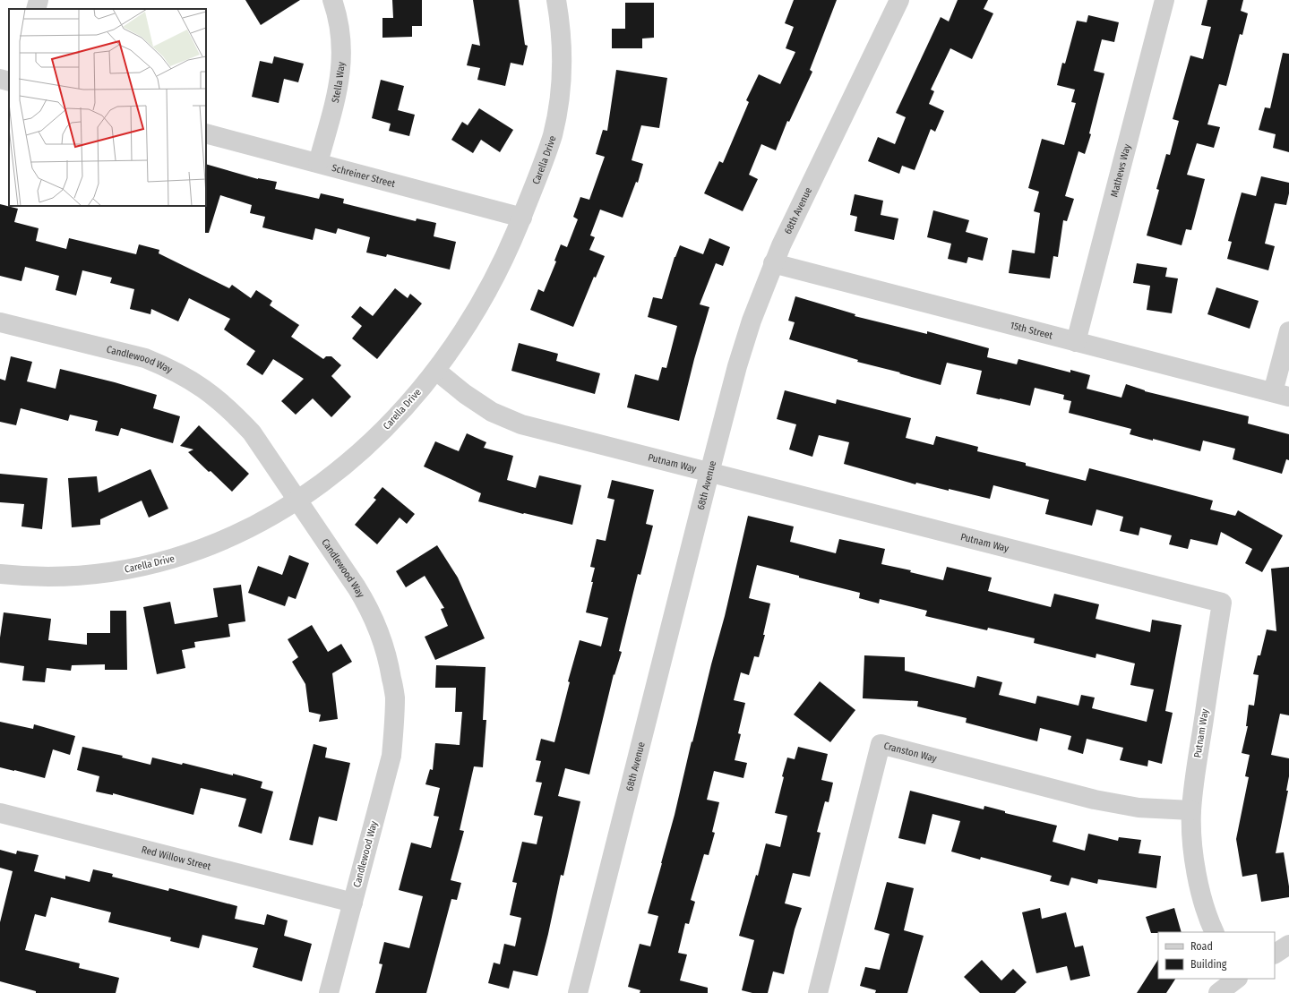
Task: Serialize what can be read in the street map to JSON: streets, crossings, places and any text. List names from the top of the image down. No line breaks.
{"streets":{"street":["Stella Way","Carella Drive","Mathews Way","Schreiner Street","68th Avenue","15th Street","Candlewood Way","Putnam Way","Cranston Way","Red Willow Street"]},"crossings":[["Stella Way","Schreiner Street"],["Carella Drive","Schreiner Street"],["Carella Drive","Candlewood Way"],["Carella Drive","Putnam Way"],["Mathews Way","15th Street"],["68th Avenue","15th Street"],["68th Avenue","Putnam Way"],["Candlewood Way","Red Willow Street"],["Putnam Way","Cranston Way"]],"legend":["Road","Building"]}
